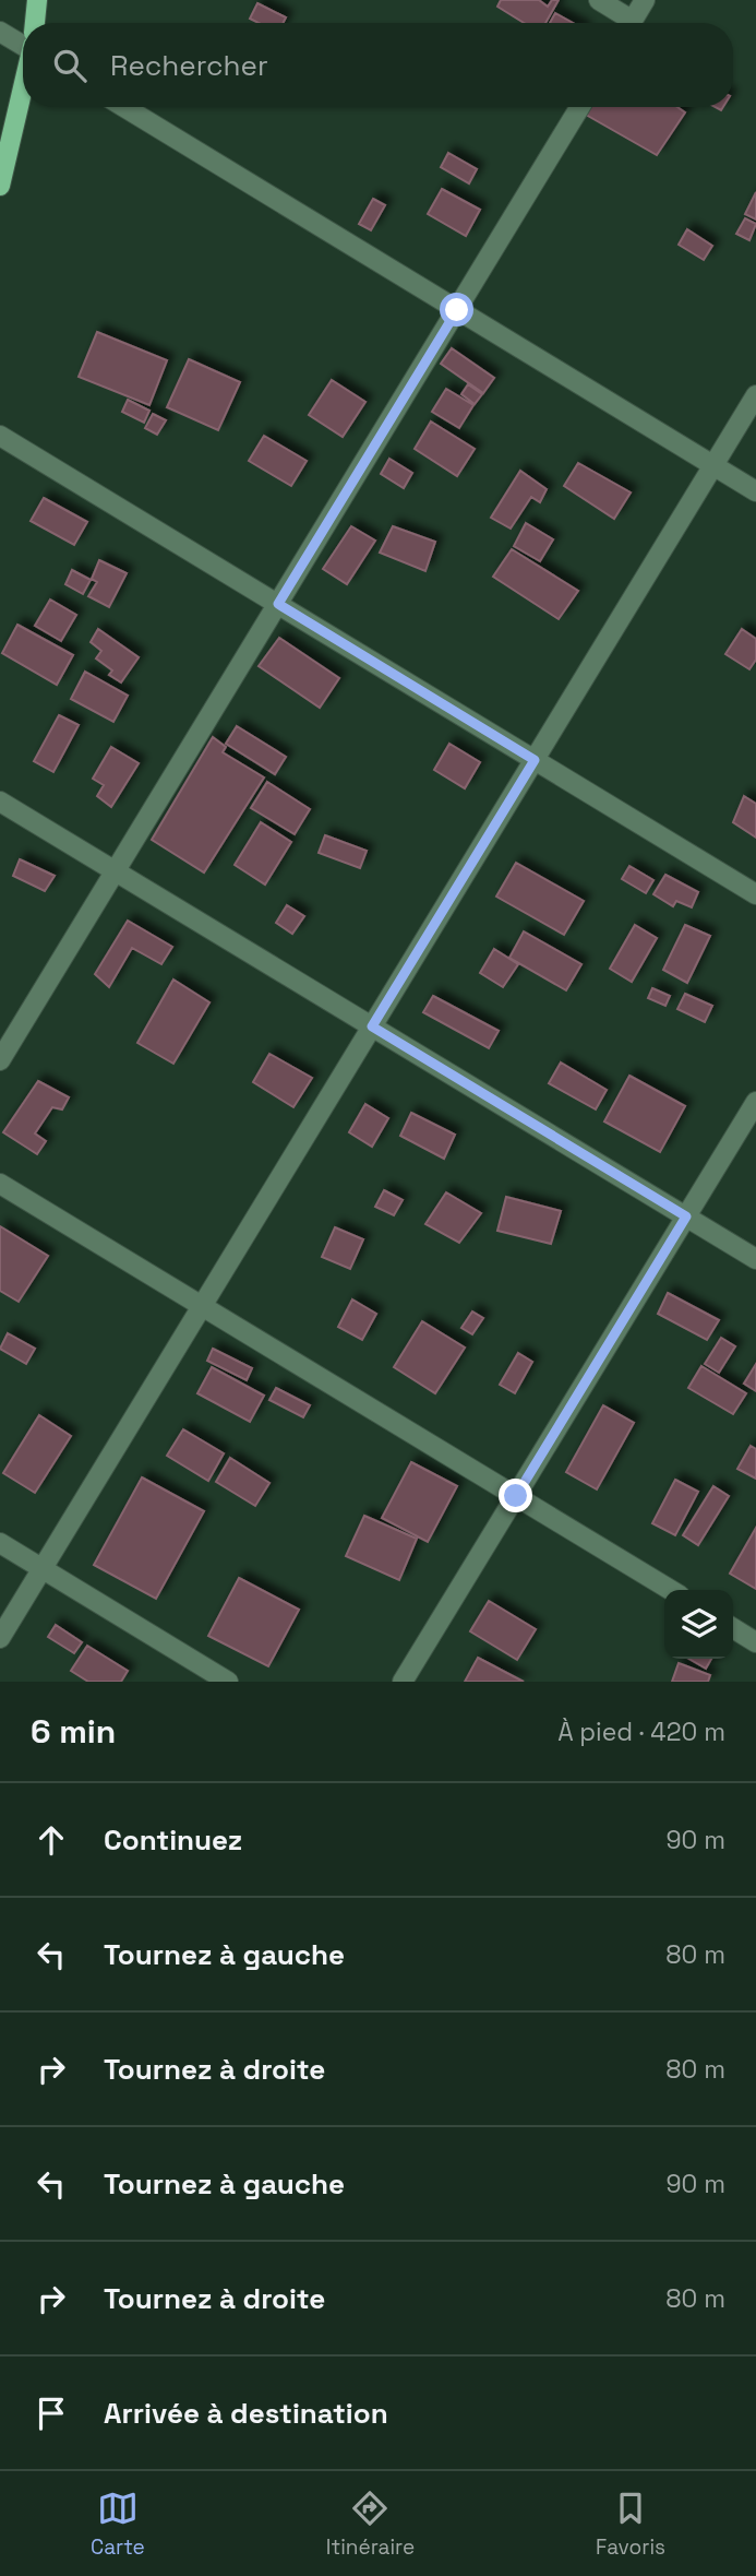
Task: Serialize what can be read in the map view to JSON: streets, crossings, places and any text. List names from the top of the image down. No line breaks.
{"page":{"search":"Rechercher","heading":["6 min","À pied · 420 m"],"list":[["Continuez","90 m"],["Tournez à gauche","80 m"],["Tournez à droite","80 m"],["Tournez à gauche","90 m"],["Tournez à droite","80 m"],"Arrivée à destination"],"nav":["Carte","Itinéraire","Favoris"]}}
